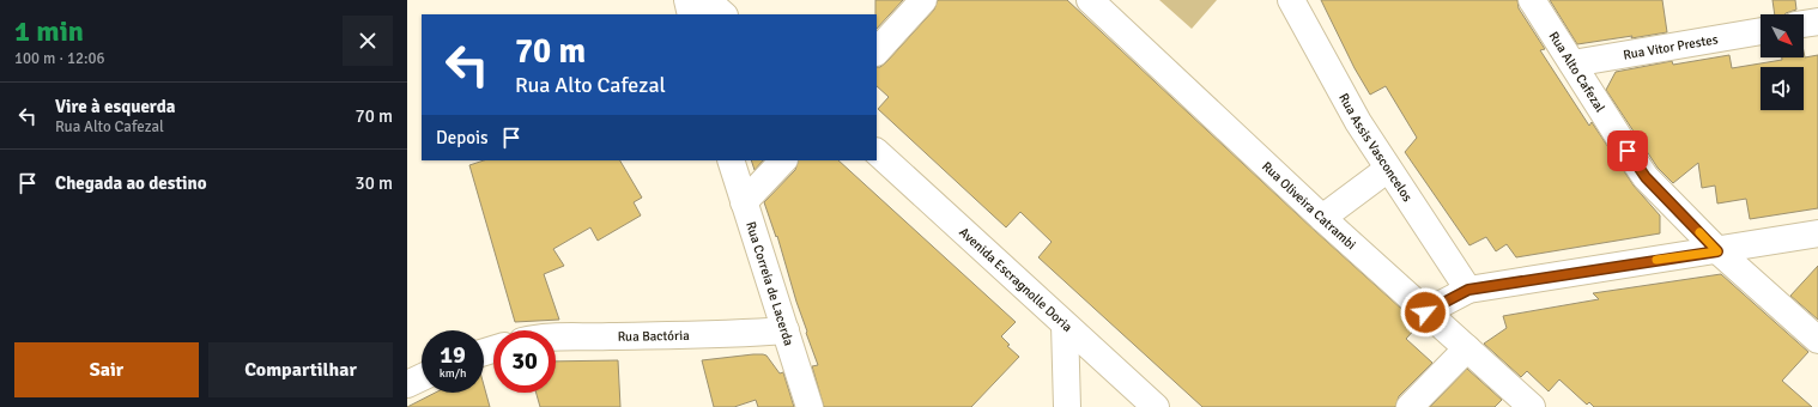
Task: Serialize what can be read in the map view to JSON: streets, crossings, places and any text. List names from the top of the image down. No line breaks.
{"streets":{"street":["Rua Vitor Prestes","Rua Alto Cafezal","Rua Assis Vasconcelos","Rua Oliveira Catrambi","Avenida Escragnolle Doria","Rua Correia de Lacerda","Rua Bactória"]},"crossings":[["Rua Vitor Prestes","Rua Alto Cafezal"],["Rua Correia de Lacerda","Rua Bactória"]],"north":"bottom right","page":{"heading":["1 min","100 m · 12:06"],"turn":["70 m","Rua Alto Cafezal"],"list":[{"name":"Vire à esquerda","note":"Rua Alto Cafezal","value":"70 m"},{"name":"Chegada ao destino","value":"30 m"}],"then":"Depois","speed":"19 km/h","limit":"30","buttons":["Sair","Compartilhar"]}}
